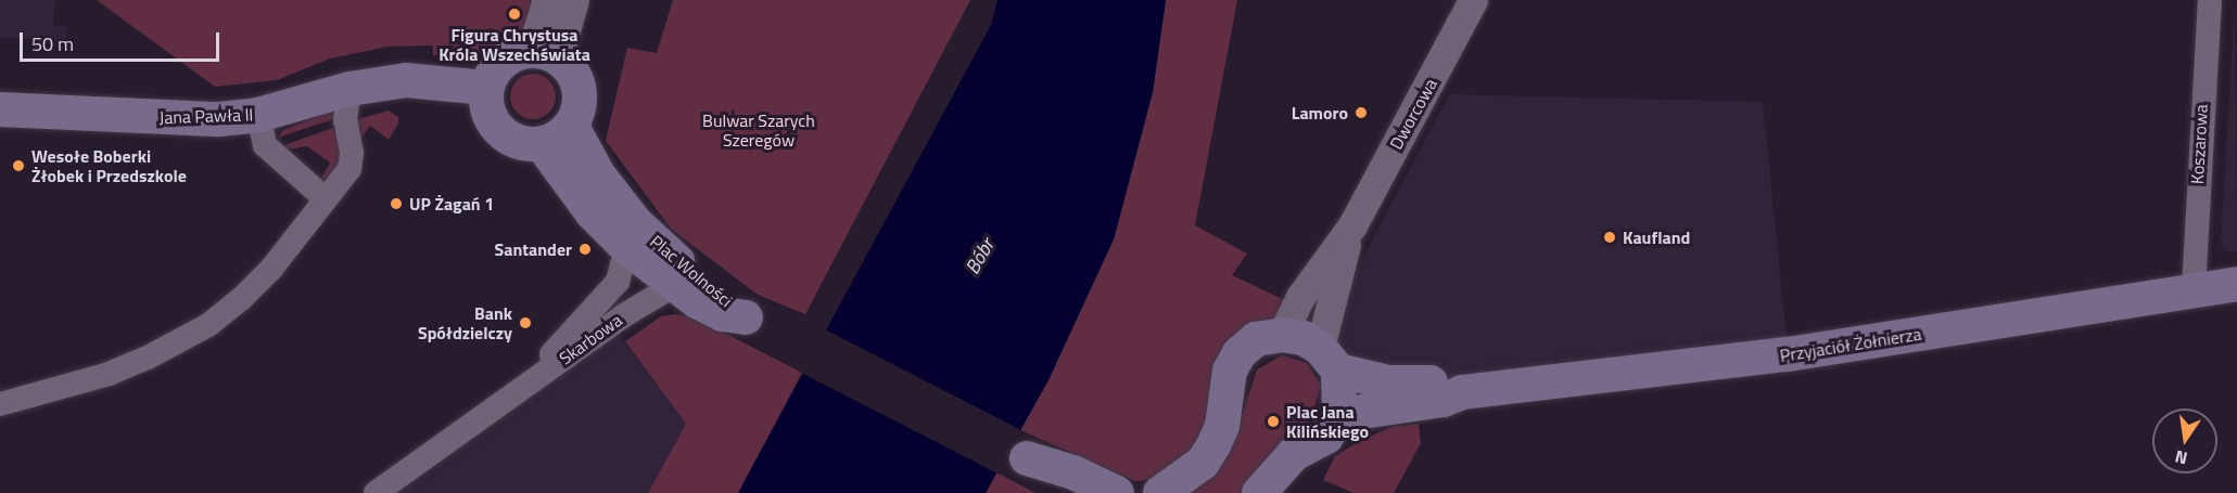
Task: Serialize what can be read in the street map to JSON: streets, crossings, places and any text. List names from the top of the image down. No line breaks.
{"streets":{"main road":["Jana Pawła II","Plac Wolności","Przyjaciół Żołnierza"],"street":["Dworcowa","Koszarowa","Skarbowa"]},"crossings":[["Dworcowa","Przyjaciół Żołnierza"],["Jana Pawła II","Plac Wolności"],["Koszarowa","Przyjaciół Żołnierza"],["Plac Wolności","Skarbowa"]],"water":["Bóbr"],"parks":["Bulwar Szarych Szeregów"],"places":["Figura Chrystusa Króla Wszechświata","Lamoro","Wesołe Boberki Żłobek i Przedszkole","UP Żagań 1","Kaufland","Santander","Bank Spółdzielczy","Plac Jana Kilińskiego"],"scale_bar":"50 m","north":"bottom"}
